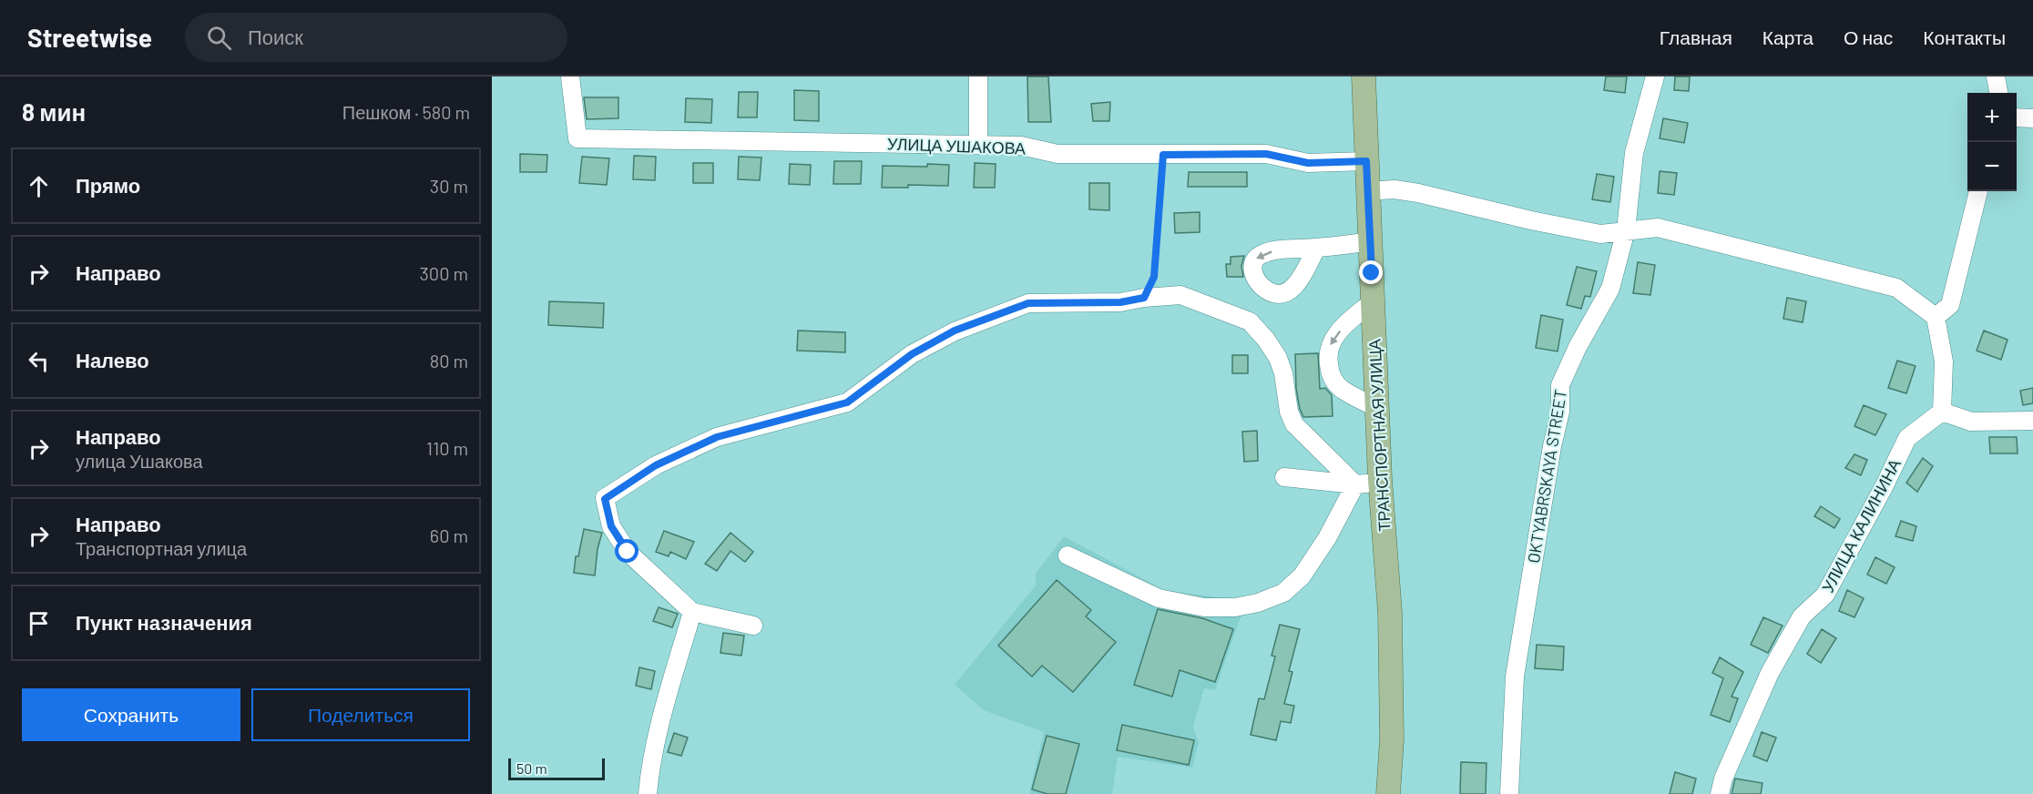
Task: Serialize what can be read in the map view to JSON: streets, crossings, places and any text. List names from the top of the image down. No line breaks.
{"streets":{"main road":["ТРАНСПОРТНАЯ УЛИЦА"],"street":["УЛИЦА УШАКОВА","OKTYABRSKAYA STREET","УЛИЦА КАЛИНИНА"]},"crossings":[["УЛИЦА УШАКОВА","ТРАНСПОРТНАЯ УЛИЦА"]],"scale_bar":"50 m","page":{"header":"Streetwise","search":"Поиск","nav":["Главная","Карта","О нас","Контакты"],"heading":["8 мин","Пешком · 580 m"],"map_buttons":["+","−"],"list":[["Прямо","30 m"],["Направо","300 m"],["Налево","80 m"],["Направо","улица Ушакова","110 m"],["Направо","Транспортная улица","60 m"],"Пункт назначения"],"buttons":["Сохранить","Поделиться"],"scale":"50 m"}}
